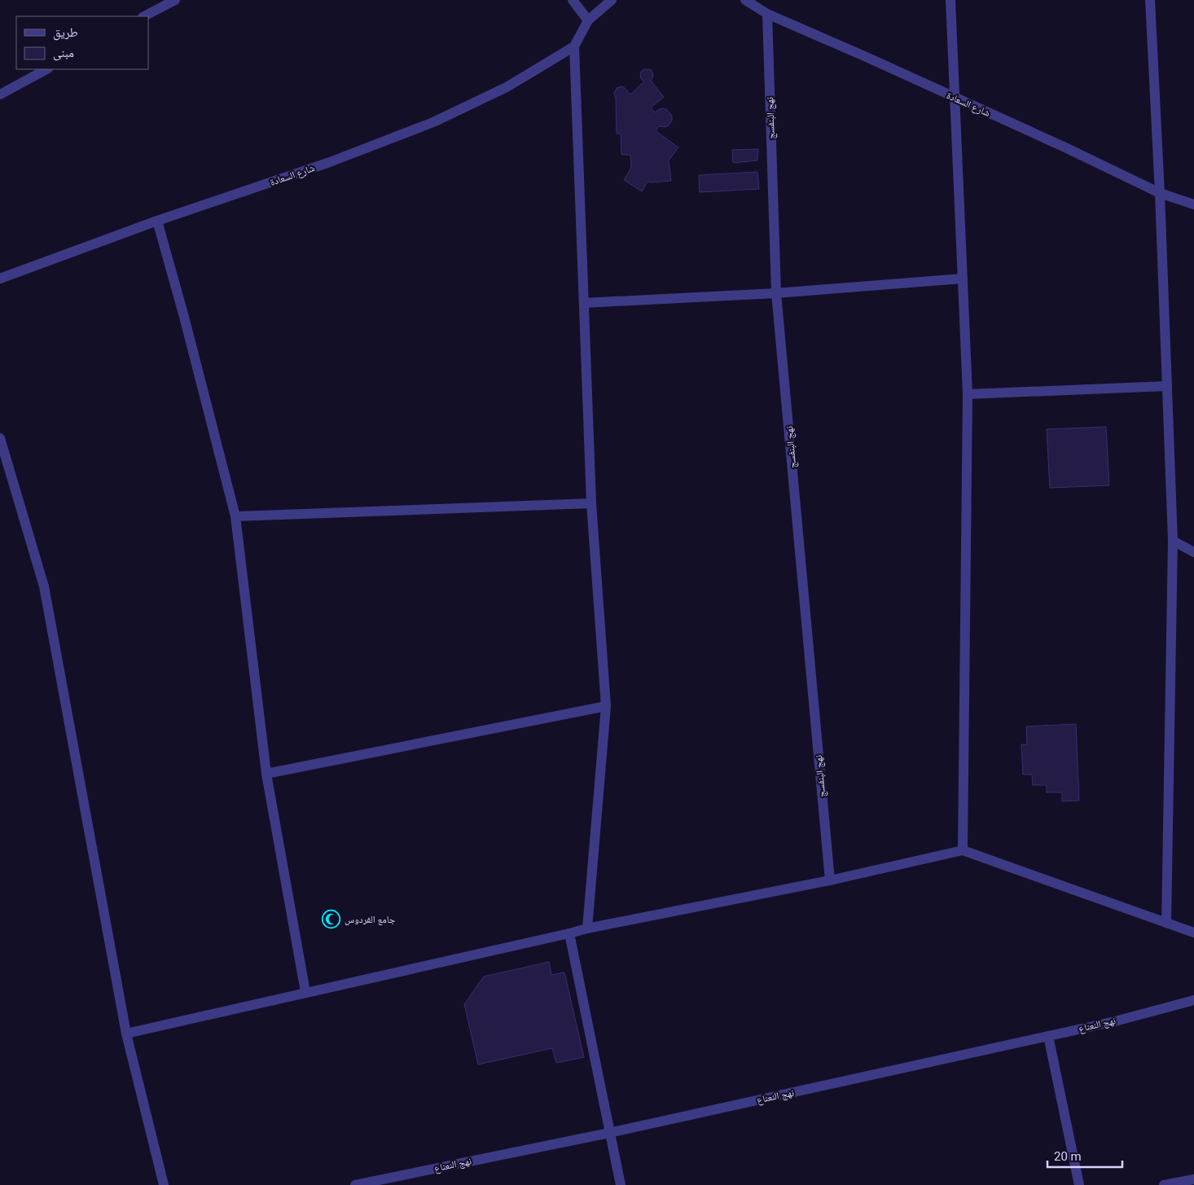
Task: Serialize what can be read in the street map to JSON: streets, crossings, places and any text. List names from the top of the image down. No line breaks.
{"streets":{"street":["شارع السعادة","نهج البنفسج","نهج النعناع"]},"crossings":[["شارع السعادة","نهج البنفسج"]],"places":{"mosque":["جامع الفردوس"]},"legend":["طريق","مبنى"],"scale_bar":"20 m"}
